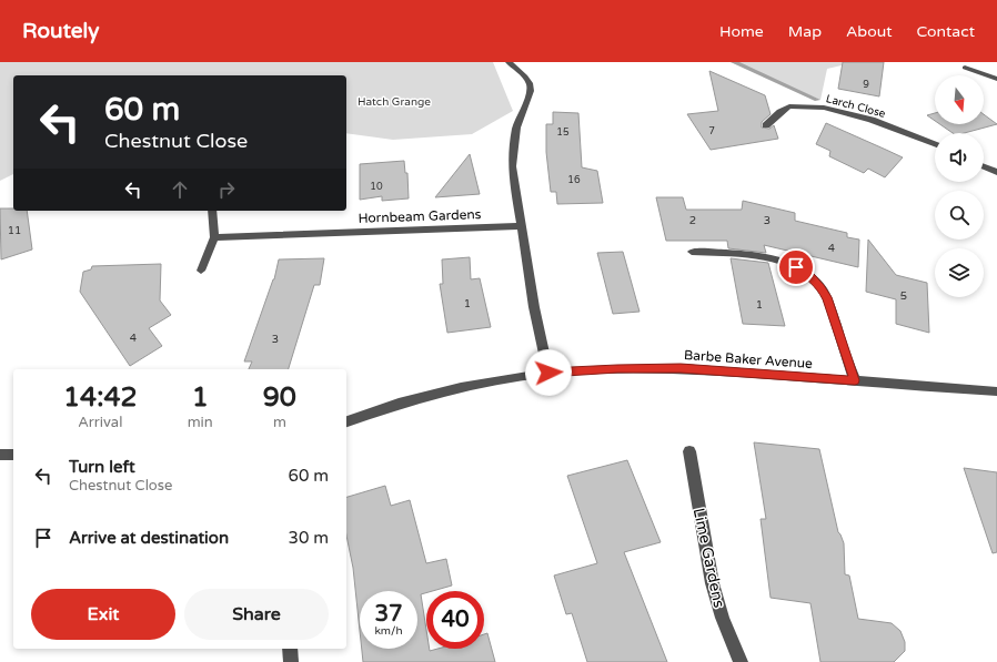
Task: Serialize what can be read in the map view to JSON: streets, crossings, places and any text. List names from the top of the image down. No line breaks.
{"streets":{"street":["Larch Close","Hornbeam Gardens","Barbe Baker Avenue","Lime Gardens"]},"parks":["Hatch Grange"],"house_numbers":["9","7","15","16","10","2","3","11","4","5","1","1","4","3"],"north":"bottom","page":{"header":"Routely","nav":["Home","Map","About","Contact"],"turn":["60 m","Chestnut Close"],"eta":["14:42","Arrival","1","min","90","m"],"list":[{"name":"Turn left","note":"Chestnut Close","value":"60 m"},{"name":"Arrive at destination","value":"30 m"}],"buttons":["Exit","Share"],"speed":"37 km/h","limit":"40"}}
